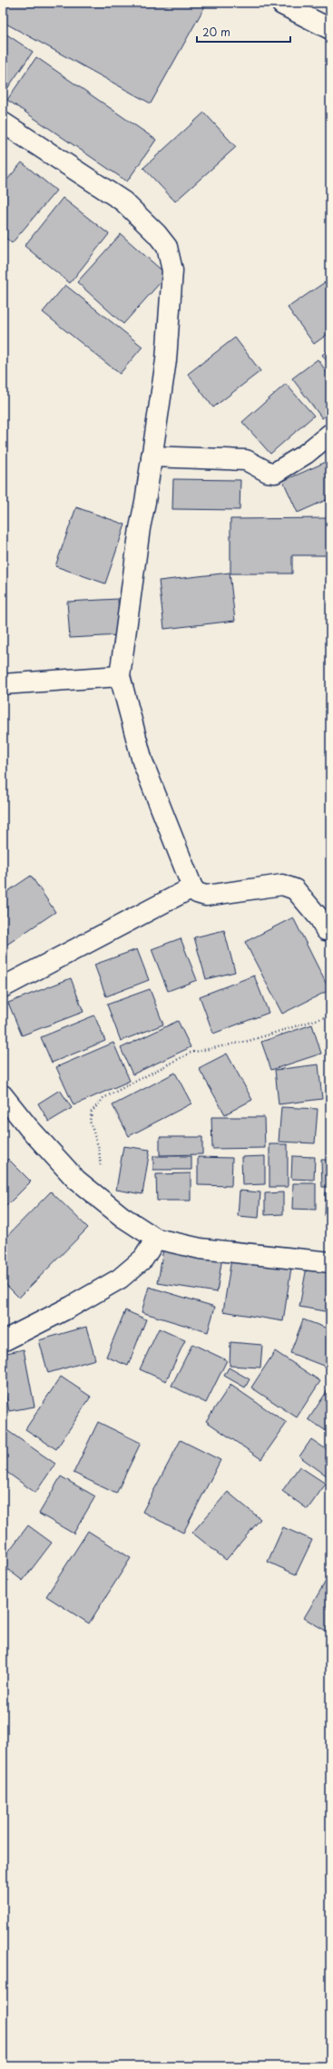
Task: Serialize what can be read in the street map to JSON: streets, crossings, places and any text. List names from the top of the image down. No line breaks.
{"scale_bar":"20 m"}
